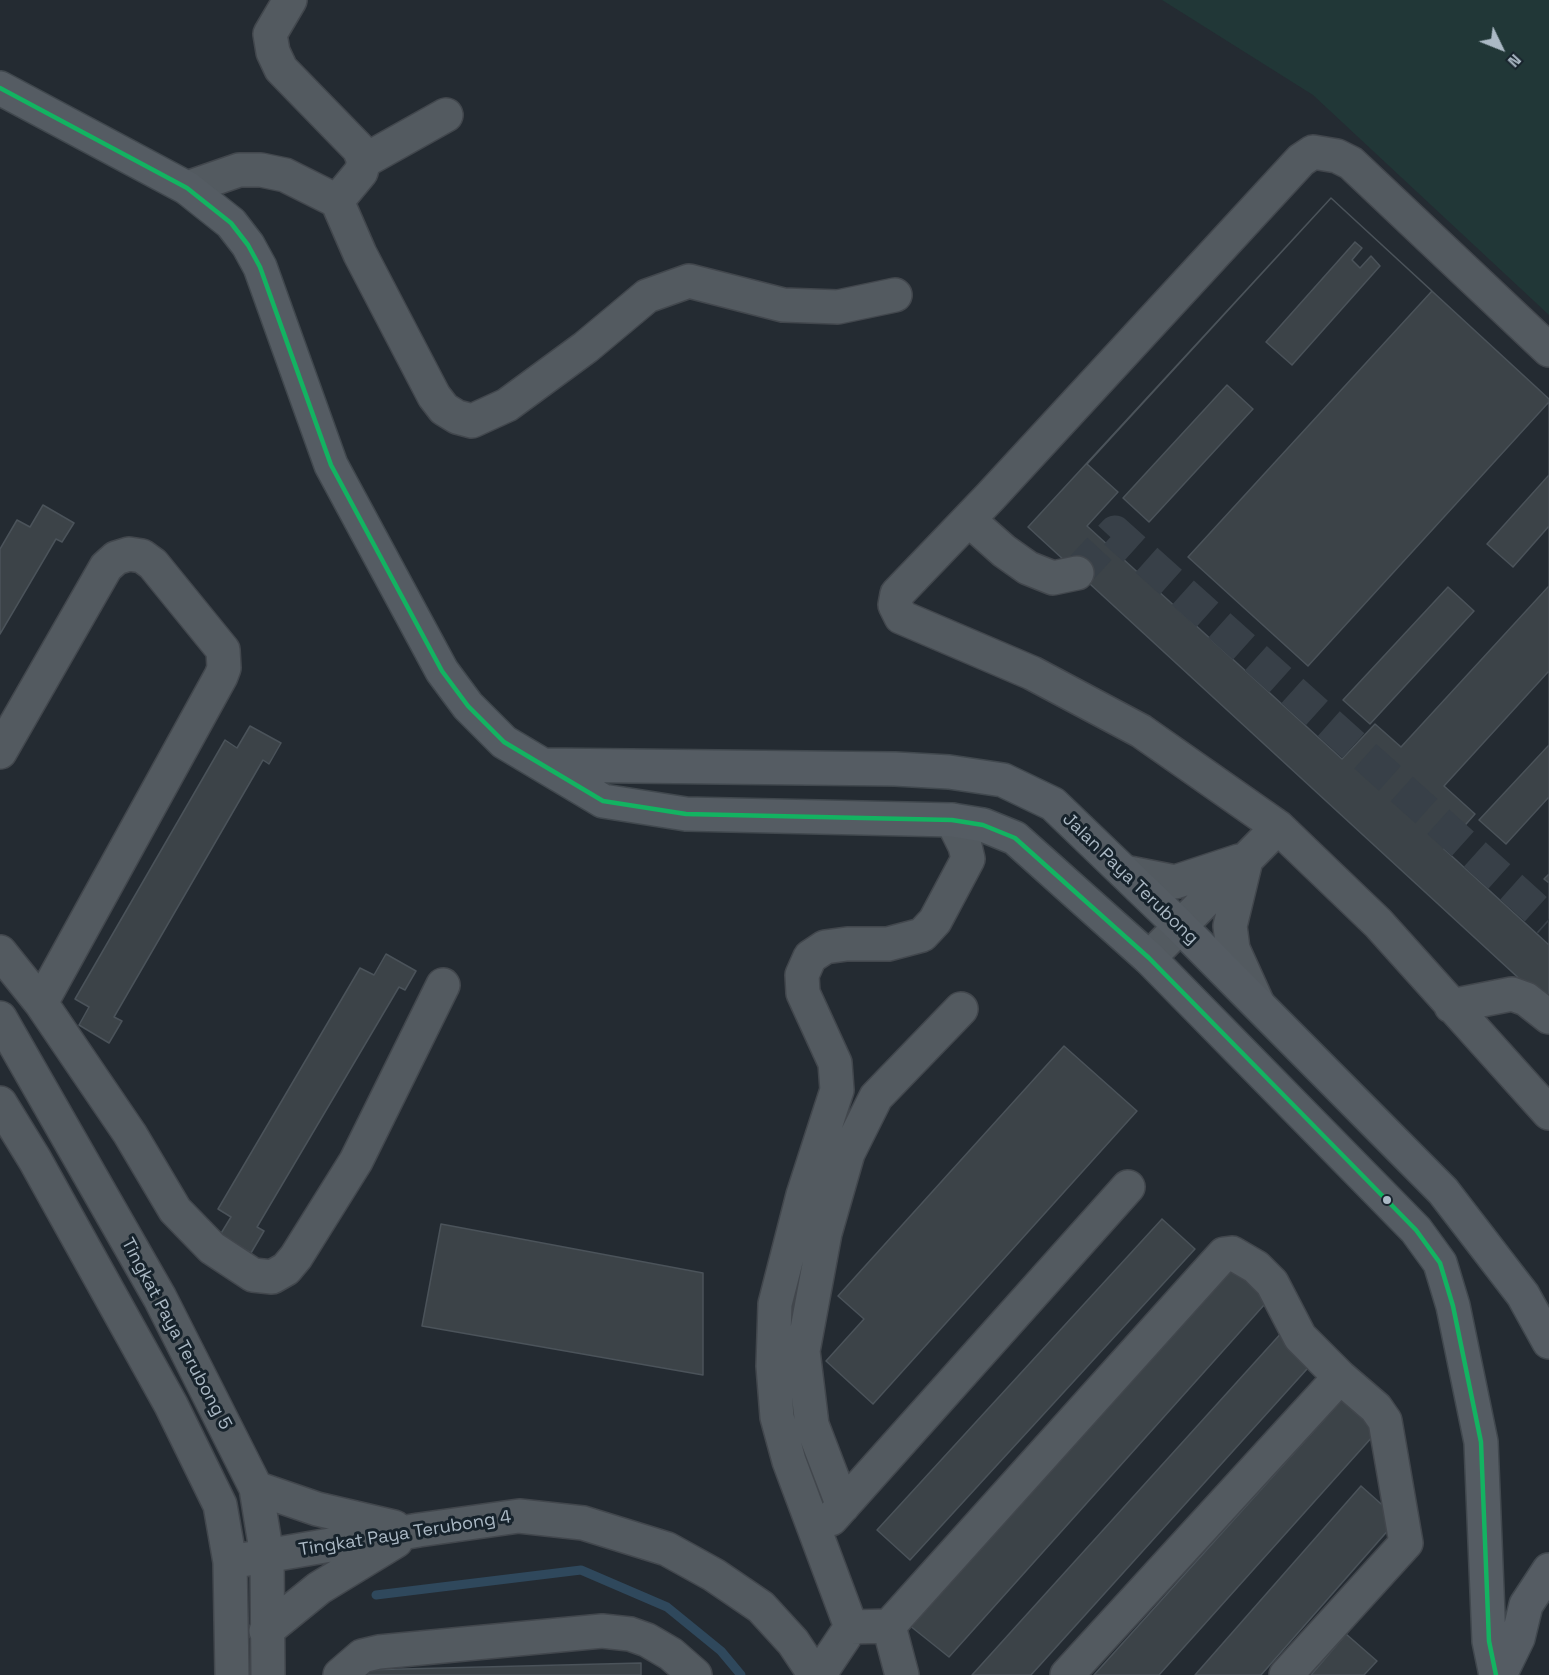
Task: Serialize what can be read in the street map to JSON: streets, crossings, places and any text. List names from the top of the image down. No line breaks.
{"streets":{"main road":["Jalan Paya Terubong"],"street":["Tingkat Paya Terubong 5","Tingkat Paya Terubong 4"]},"crossings":[["Tingkat Paya Terubong 5","Tingkat Paya Terubong 4"]],"north":"bottom right"}
